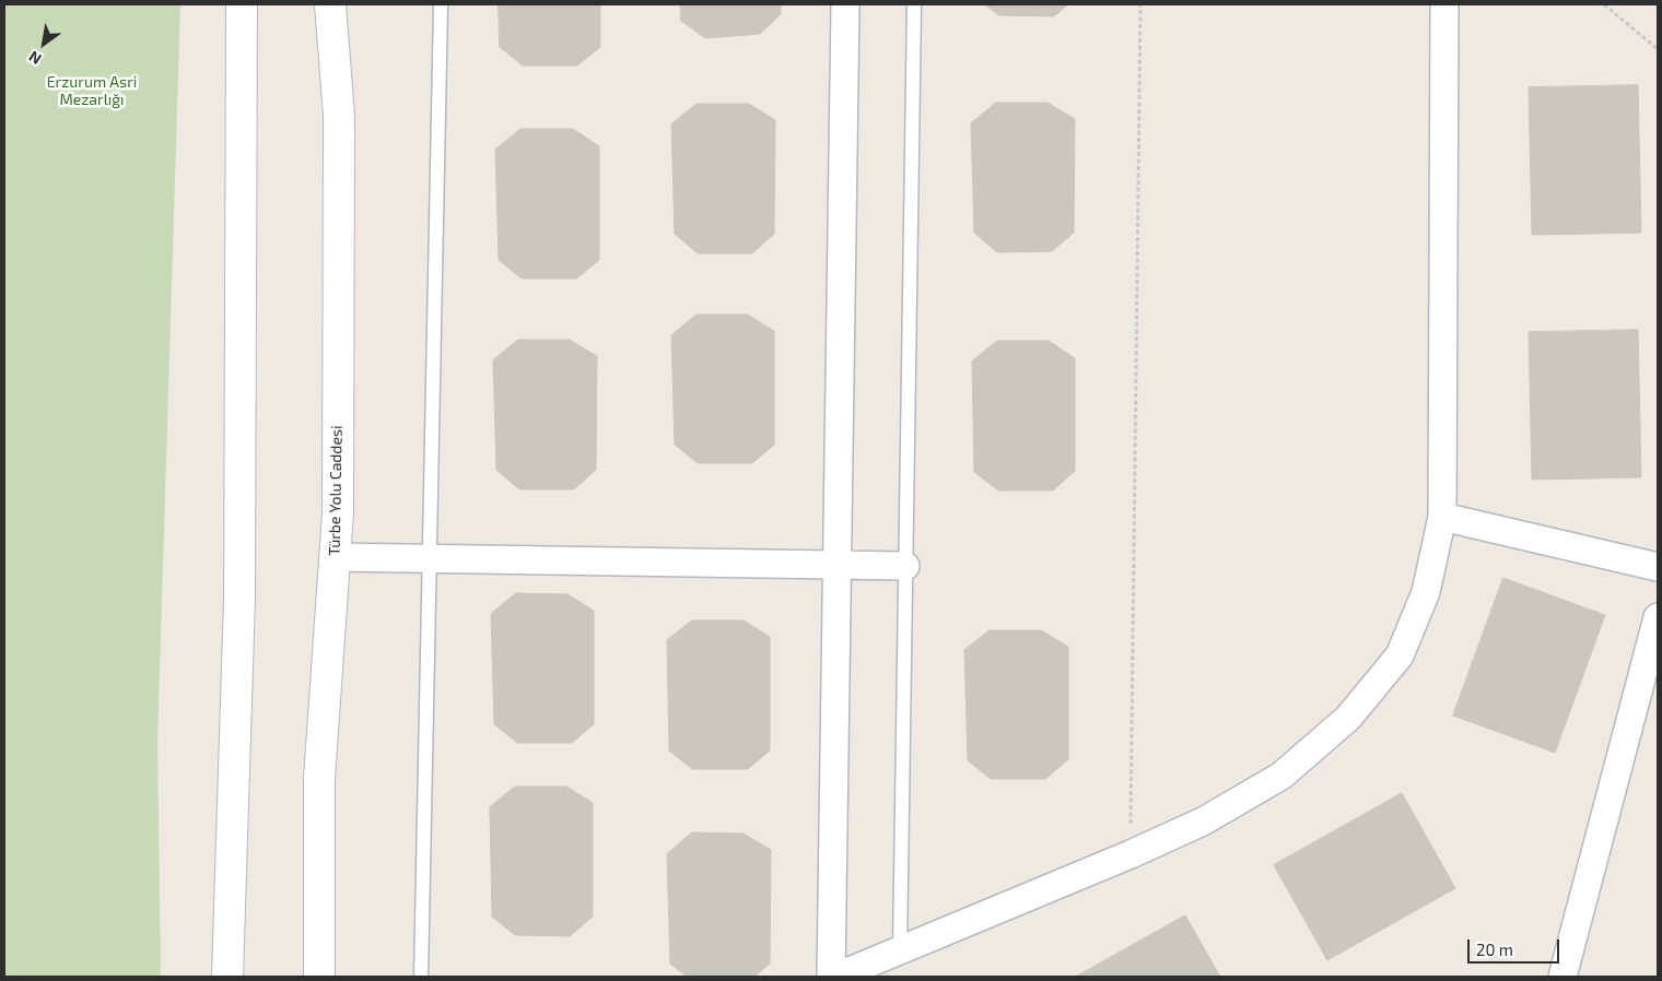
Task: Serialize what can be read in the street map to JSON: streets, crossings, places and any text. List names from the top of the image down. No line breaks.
{"streets":{"street":["Türbe Yolu Caddesi"]},"parks":["Erzurum Asri Mezarlığı"],"scale_bar":"20 m","north":"bottom left"}
